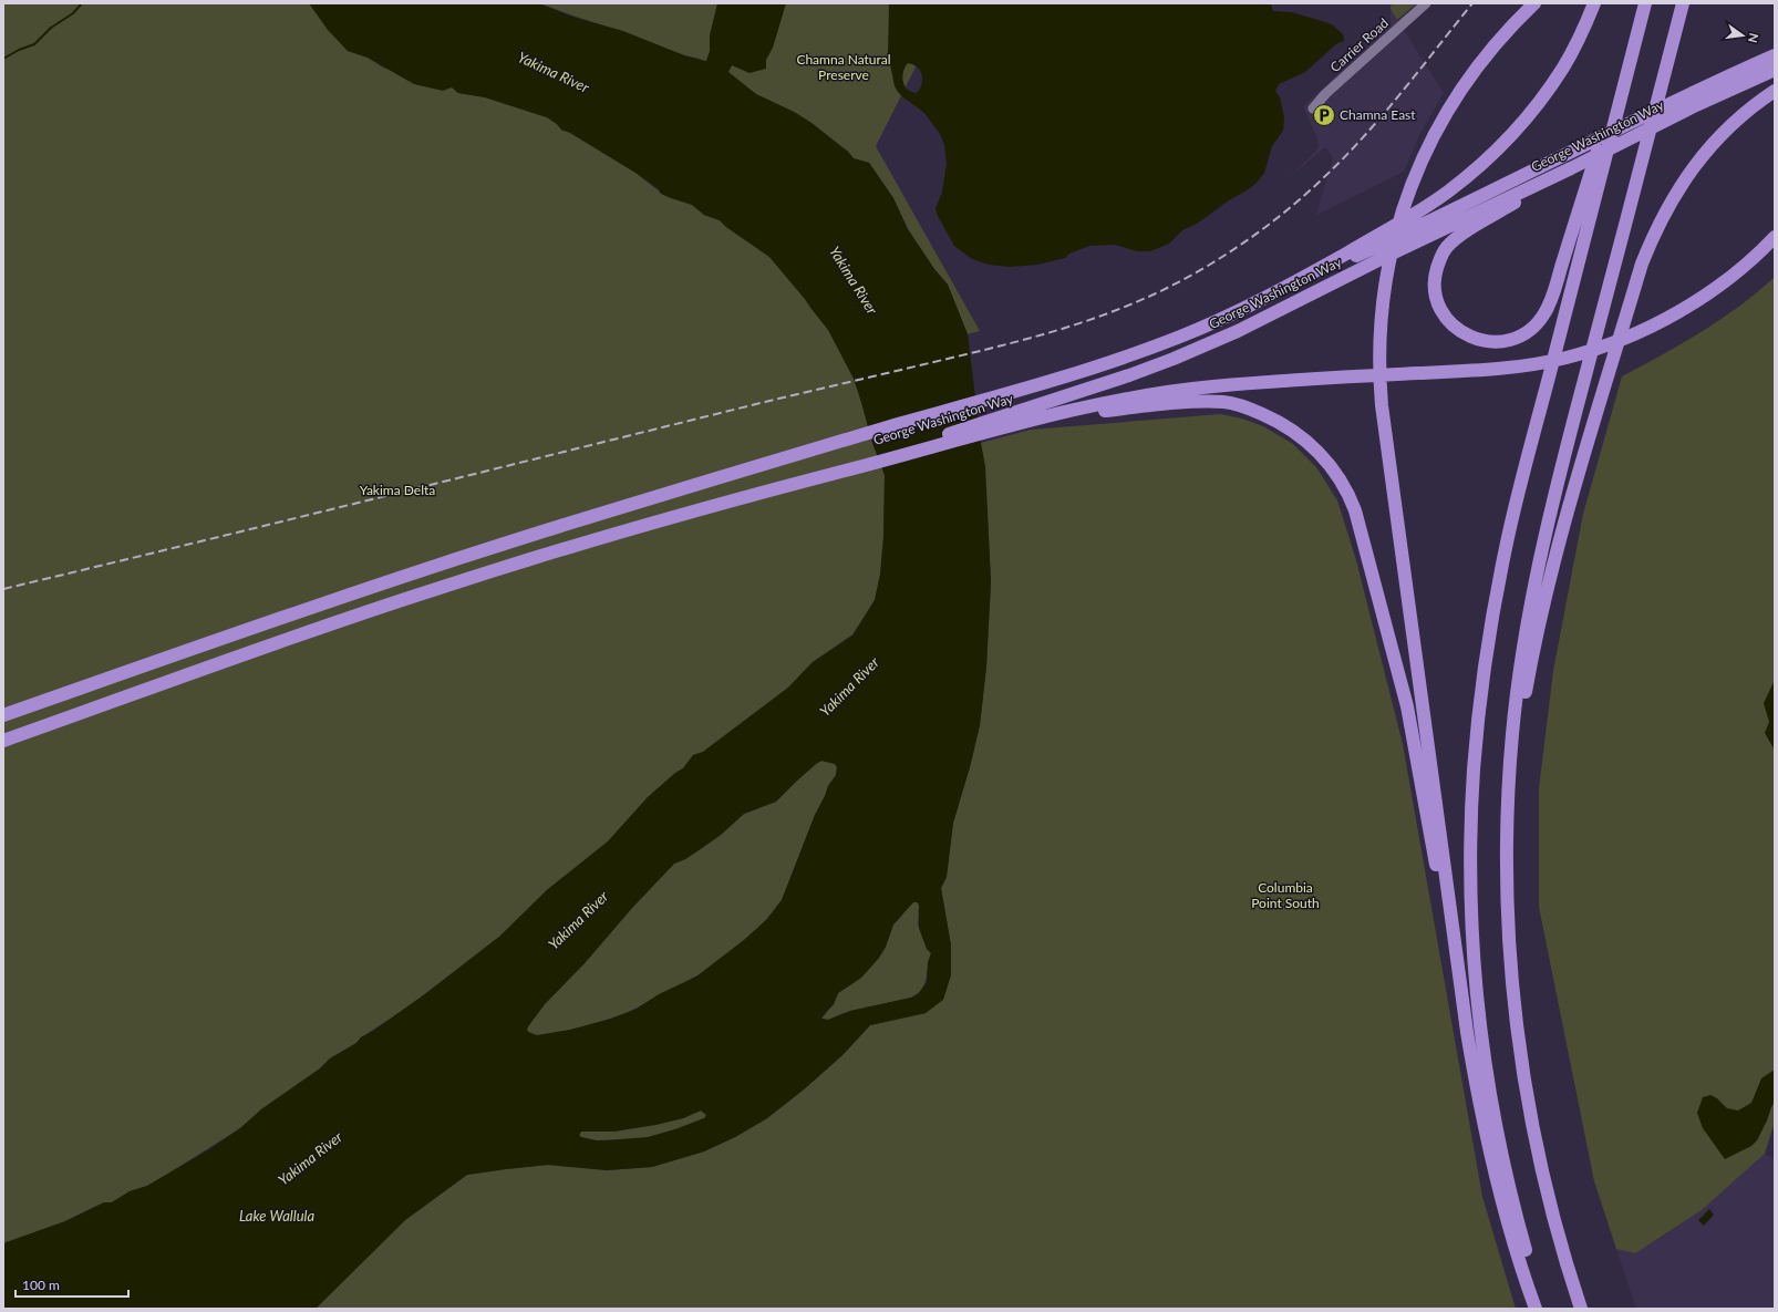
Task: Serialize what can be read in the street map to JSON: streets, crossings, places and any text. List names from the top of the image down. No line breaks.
{"streets":{"highway":["George Washington Way"],"street":["Carrier Road"]},"water":["Yakima River","Lake Wallula"],"parks":["Chamna Natural Preserve","Yakima Delta","Columbia Point South"],"places":{"parking":["Chamna East"]},"scale_bar":"100 m","north":"right"}
